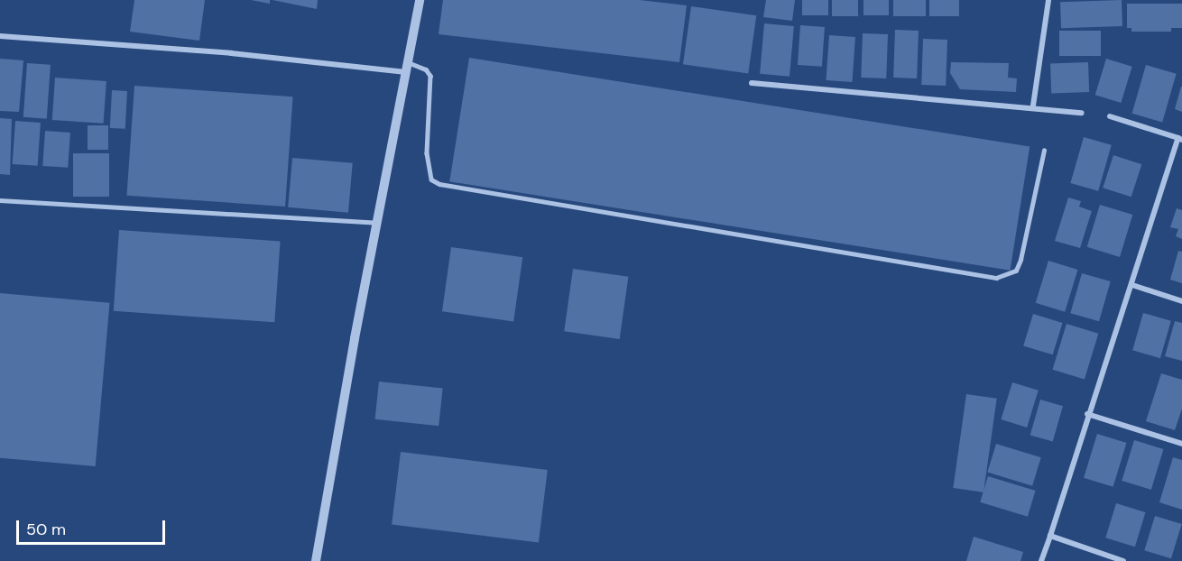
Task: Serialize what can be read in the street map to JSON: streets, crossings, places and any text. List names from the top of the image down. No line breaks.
{"scale_bar":"50 m"}
